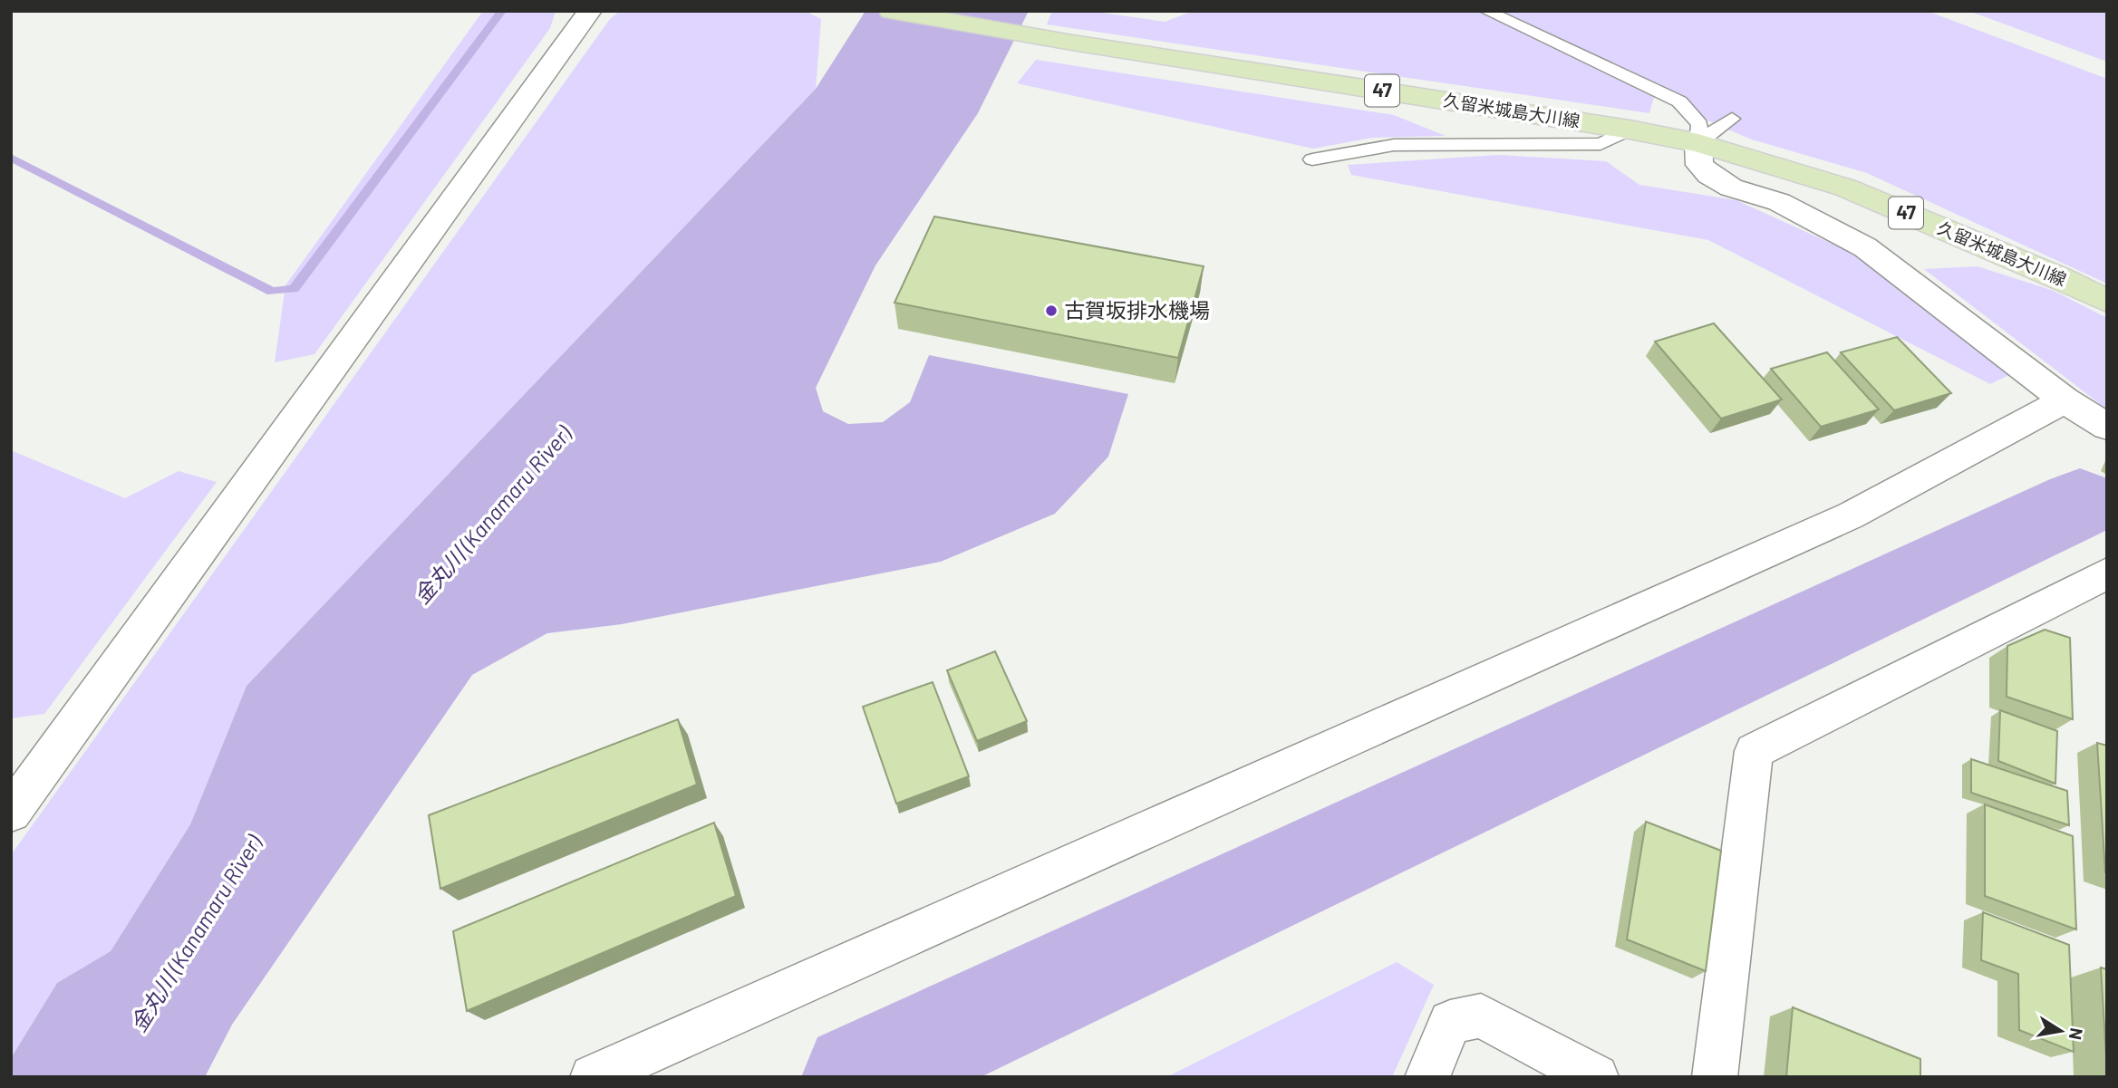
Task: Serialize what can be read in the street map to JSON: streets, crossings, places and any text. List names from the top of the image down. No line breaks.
{"streets":{"main road":["47","久留米城島大川線"]},"water":["金丸川 (Kanamaru River)"],"places":["古賀坂排水機場"],"north":"right"}
